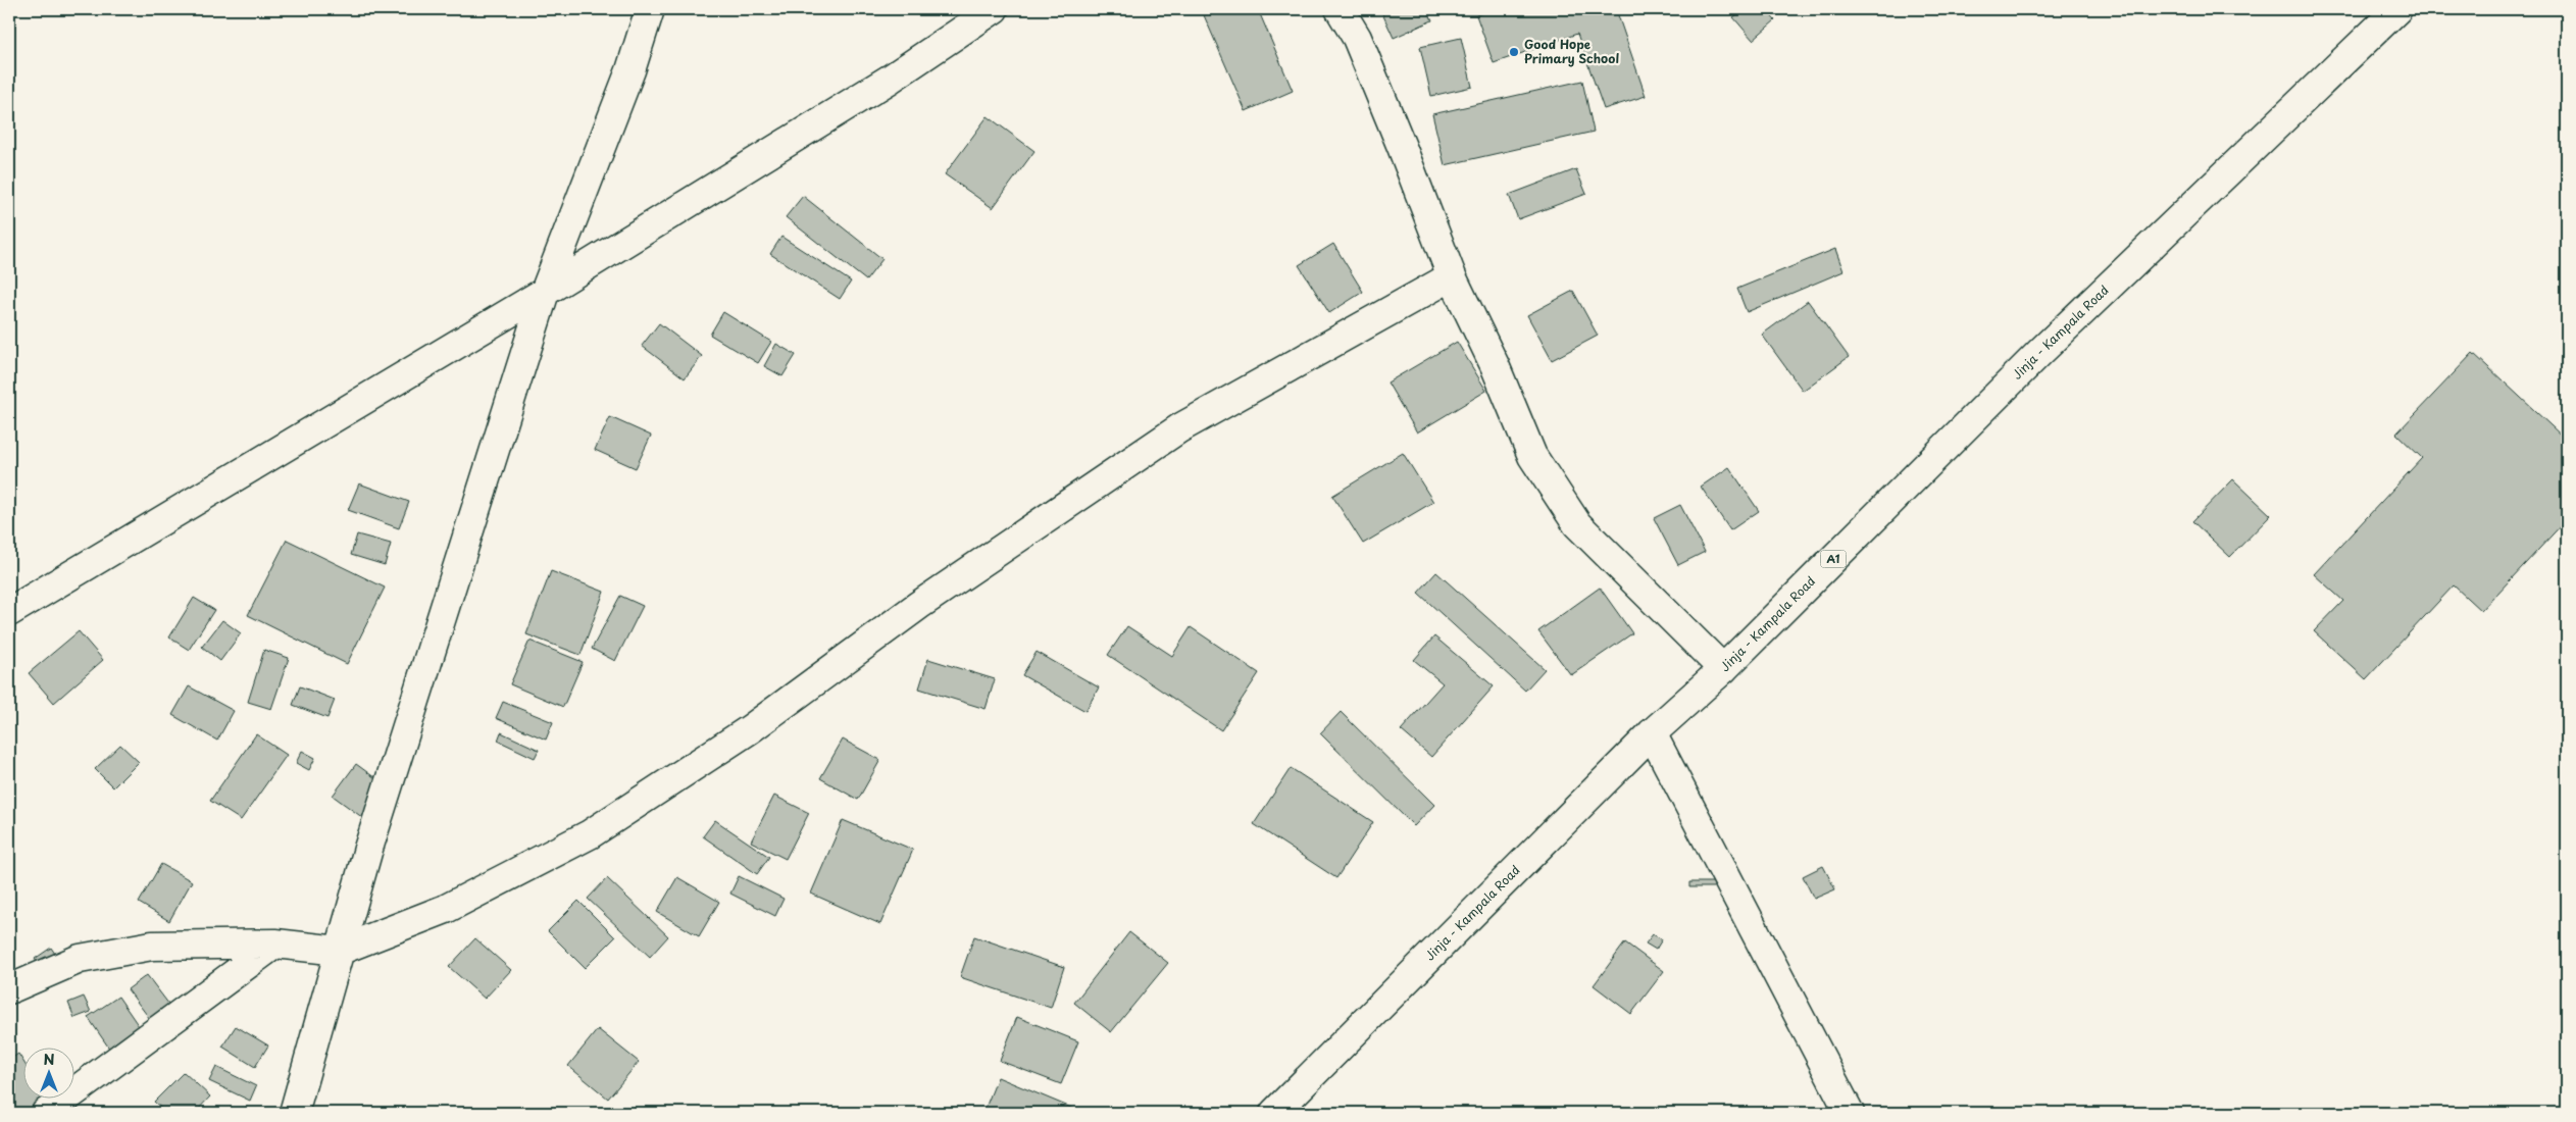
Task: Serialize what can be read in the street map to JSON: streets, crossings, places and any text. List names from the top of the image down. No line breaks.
{"streets":{"main road":["Jinja - Kampala Road","A1"]},"places":["Good Hope Primary School"],"north":"top"}
